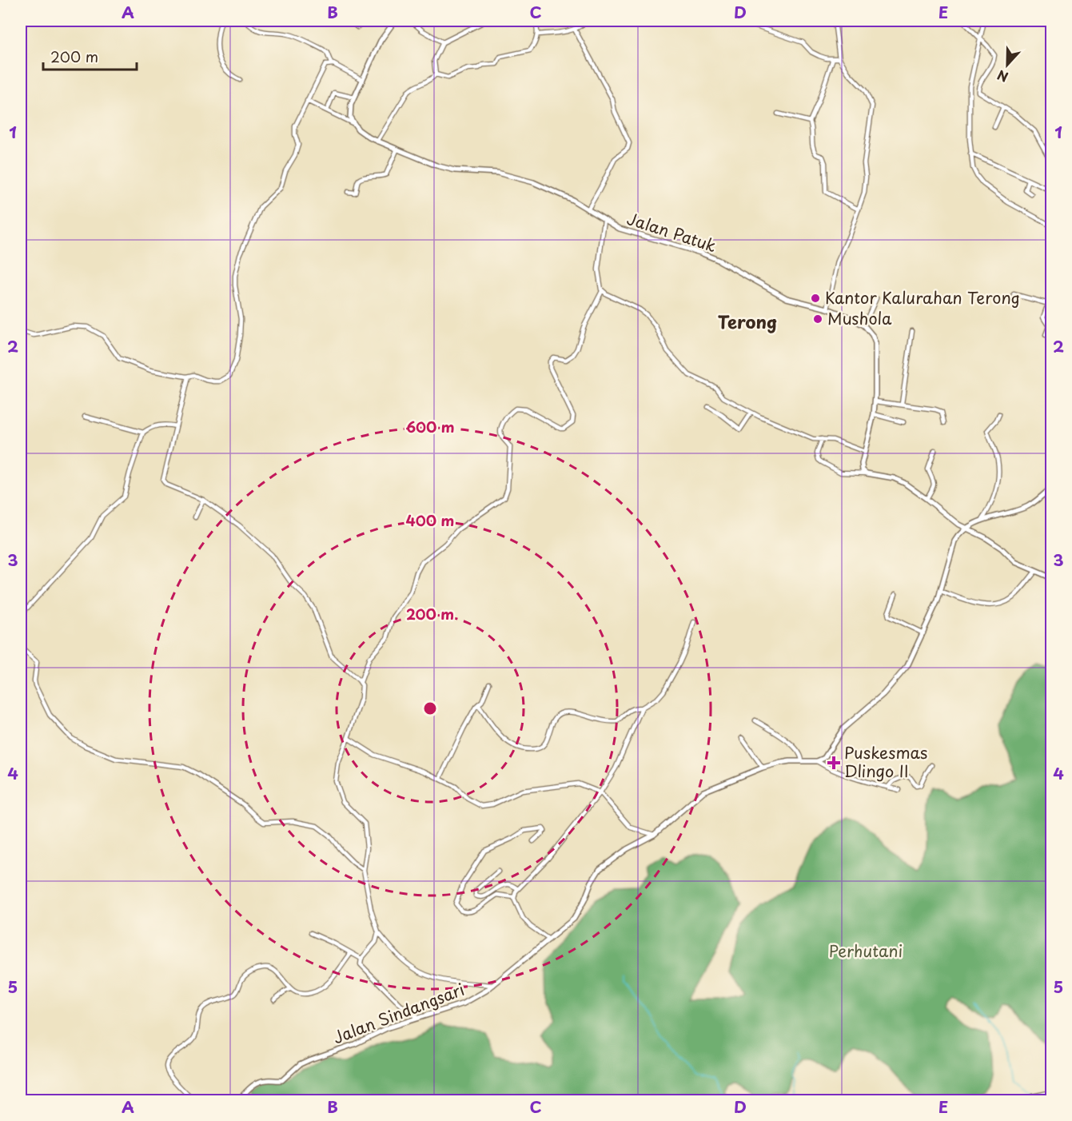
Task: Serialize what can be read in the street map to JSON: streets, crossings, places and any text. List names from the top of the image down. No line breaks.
{"streets":{"main road":["Jalan Patuk","Jalan Sindangsari"]},"districts":["Terong"],"parks":["Perhutani"],"places":{"other":["Kantor Kalurahan Terong","Mushola"],"health":["Puskesmas Dlingo II"]},"scale_bar":"200 m","north":"bottom","grid":{"columns":["A","B","C","D","E"],"rows":["1","2","3","4","5"]},"rings":["600 m","400 m","200 m"]}
